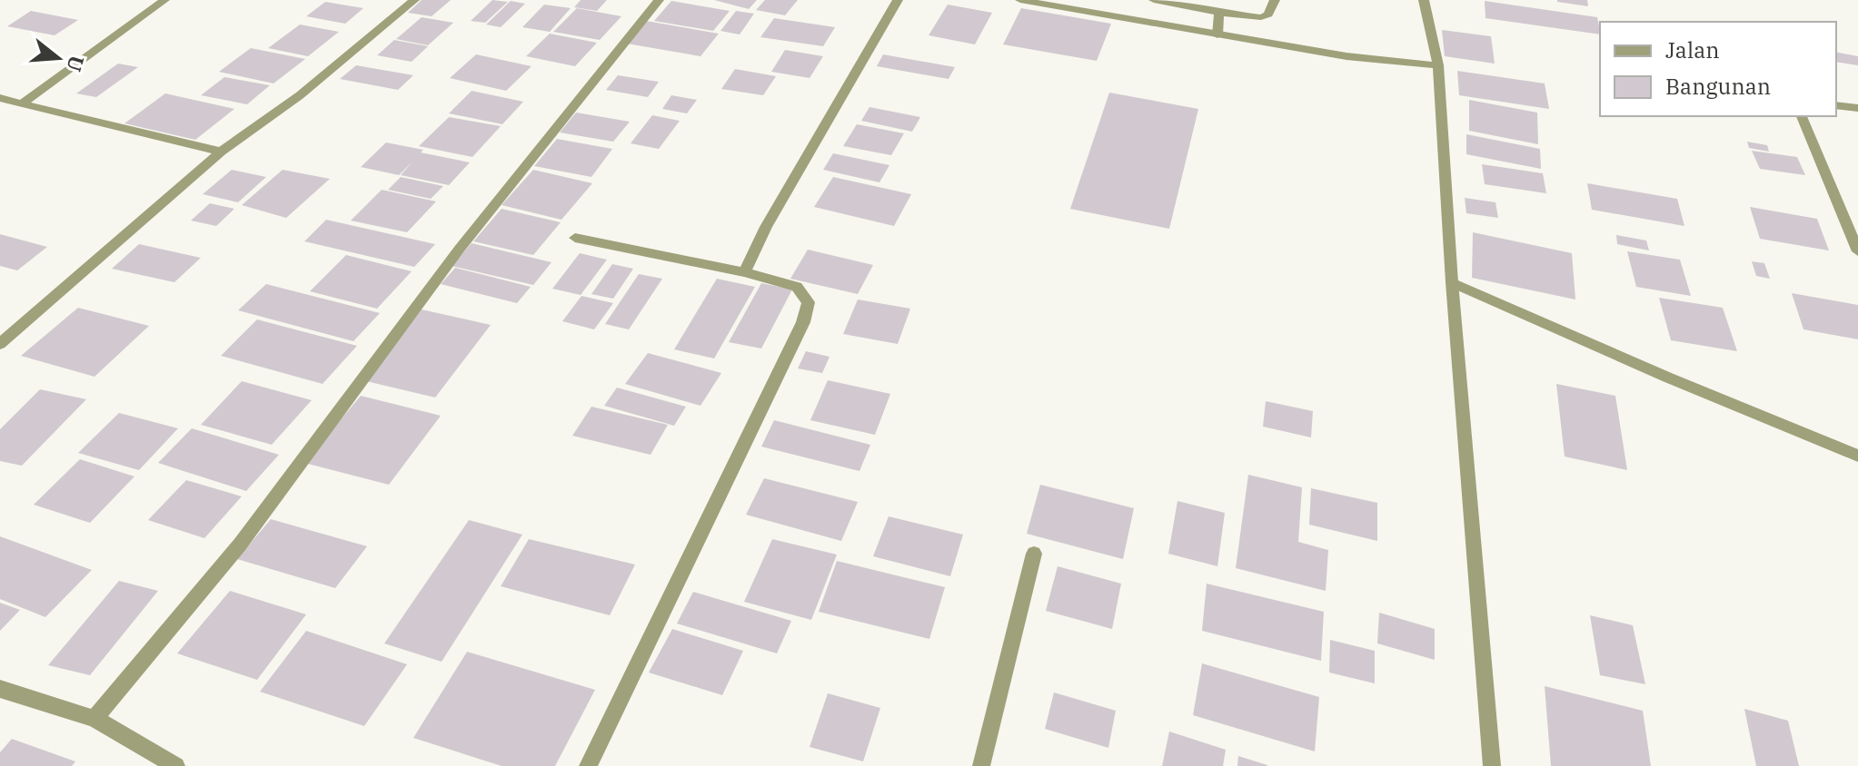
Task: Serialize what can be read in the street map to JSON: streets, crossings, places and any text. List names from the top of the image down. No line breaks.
{"legend":["Jalan","Bangunan"],"north":"right"}
